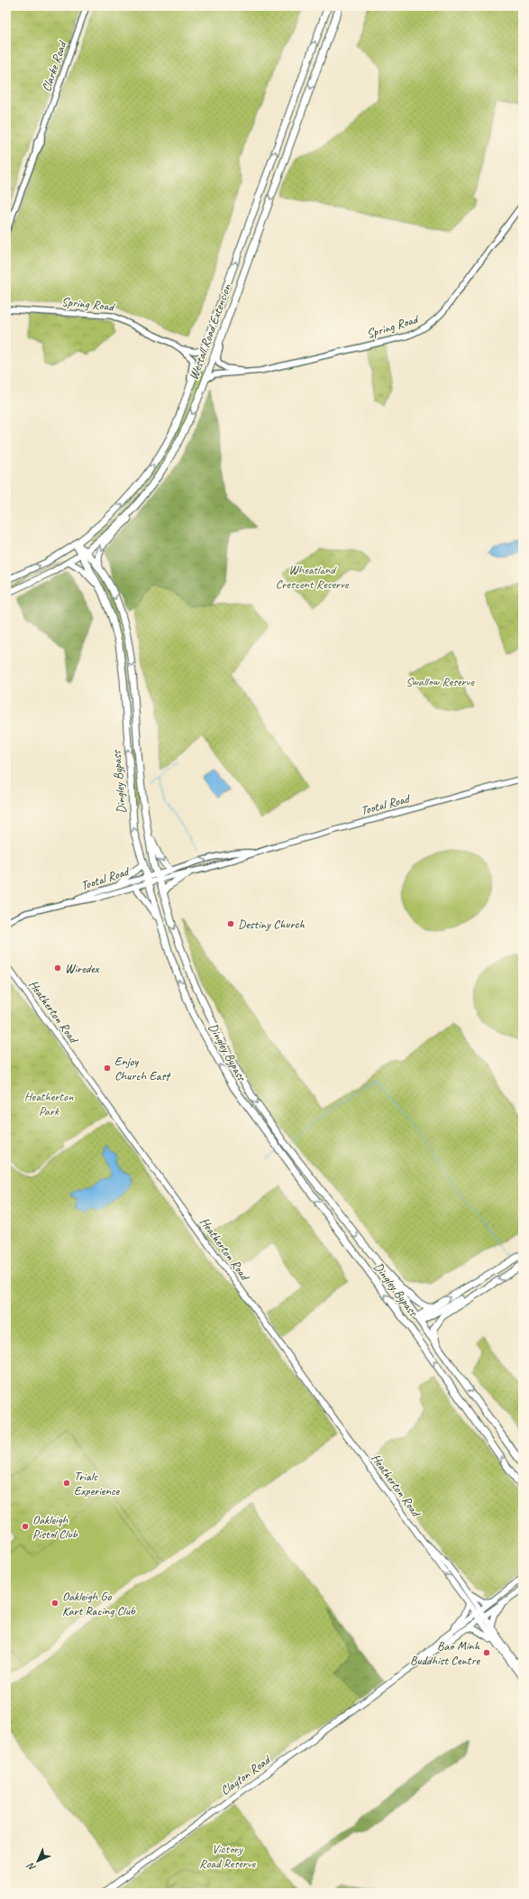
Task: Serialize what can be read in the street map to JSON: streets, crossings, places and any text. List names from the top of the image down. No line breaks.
{"streets":{"highway":["Westall Road Extension","Dingley Bypass"],"main road":["Clarke Road","Spring Road","Tootal Road","Heatherton Road","Clayton Road"]},"crossings":[["Spring Road","Westall Road Extension"],["Westall Road Extension","Dingley Bypass"],["Dingley Bypass","Tootal Road"],["Heatherton Road","Clayton Road"]],"parks":["Wheatland Crescent Reserve","Swallow Reserve","Heatherton Park","Victory Road Reserve"],"places":["Destiny Church","Wiredex","Enjoy Church East","Trials Experience","Oakleigh Pistol Club","Oakleigh Go Kart Racing Club","Bao Minh Buddhist Centre"],"north":"bottom left"}
